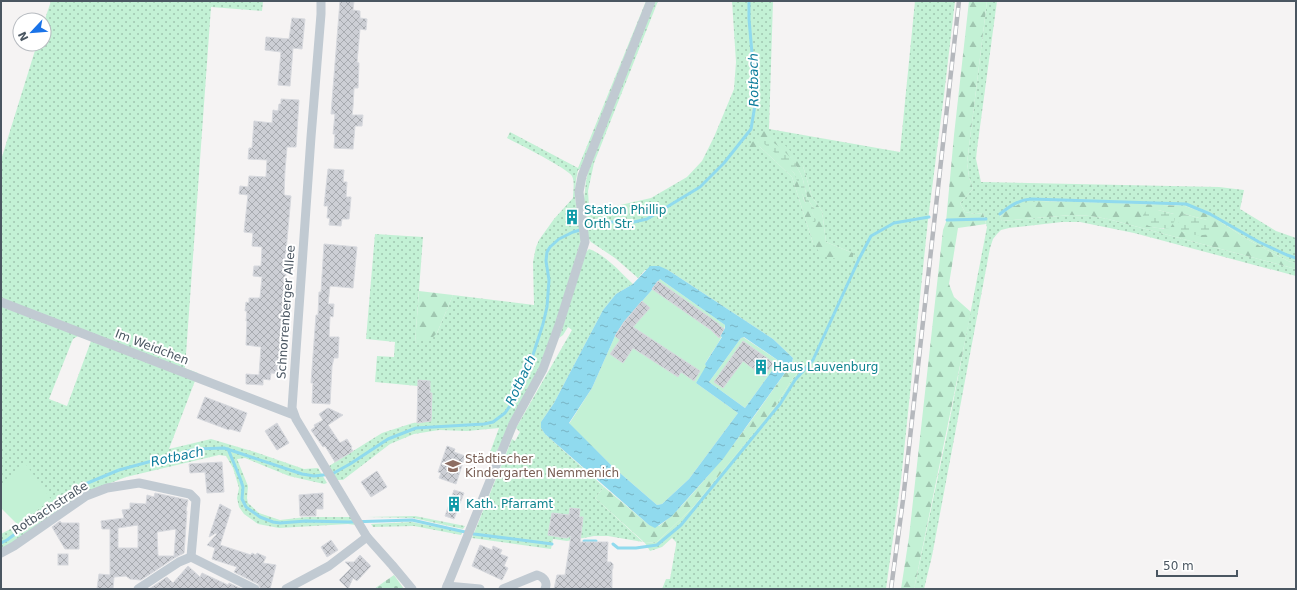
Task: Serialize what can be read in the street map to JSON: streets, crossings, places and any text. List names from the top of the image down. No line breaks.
{"streets":{"street":["Schnorrenberger Allee","Im Weidchen","Rotbachstraße"]},"crossings":[["Schnorrenberger Allee","Im Weidchen"]],"water":["Rotbach"],"places":{"building":["Station Phillip Orth Str.","Haus Lauvenburg","Kath. Pfarramt"],"school or university":["Städtischer Kindergarten Nemmenich"]},"scale_bar":"50 m","north":"bottom left"}
